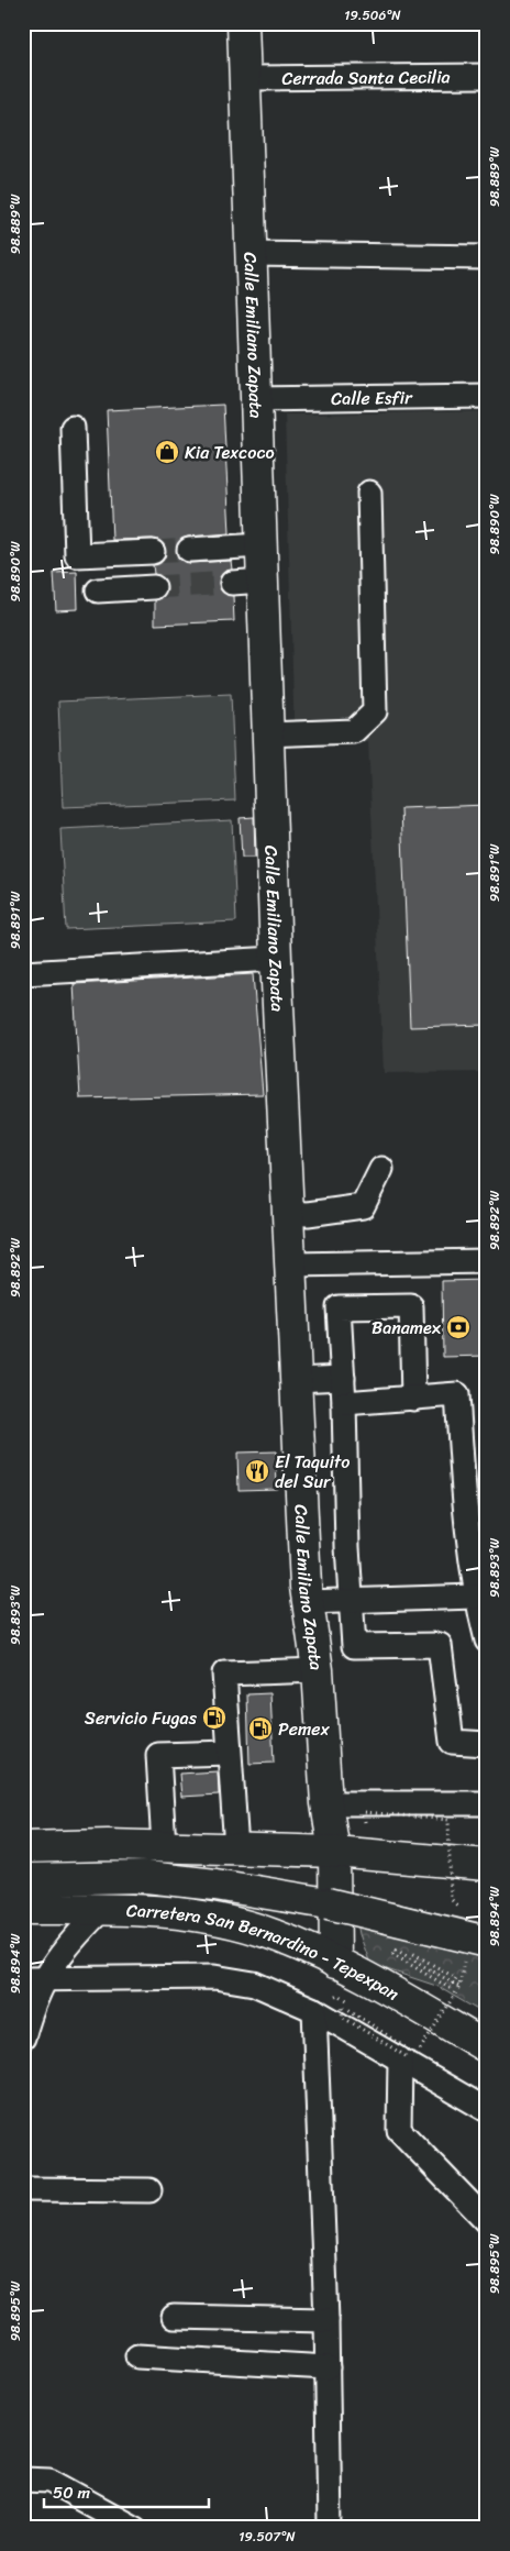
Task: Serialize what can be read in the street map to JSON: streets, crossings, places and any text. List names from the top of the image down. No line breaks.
{"streets":{"main road":["Calle Emiliano Zapata","Carretera San Bernardino - Tepexpan"],"street":["Cerrada Santa Cecilia","Calle Esfir"]},"crossings":[["Cerrada Santa Cecilia","Calle Emiliano Zapata"],["Calle Emiliano Zapata","Calle Esfir"],["Calle Emiliano Zapata","Carretera San Bernardino - Tepexpan"]],"places":{"shop":["Kia Texcoco"],"bank":["Banamex"],"restaurant":["El Taquito del Sur"],"fuel station":["Servicio Fugas","Pemex"]},"scale_bar":"50 m","coordinates":["19.506°N","98.889°W","98.890°W","98.891°W","98.892°W","98.893°W","98.894°W","98.895°W","19.507°N"]}
